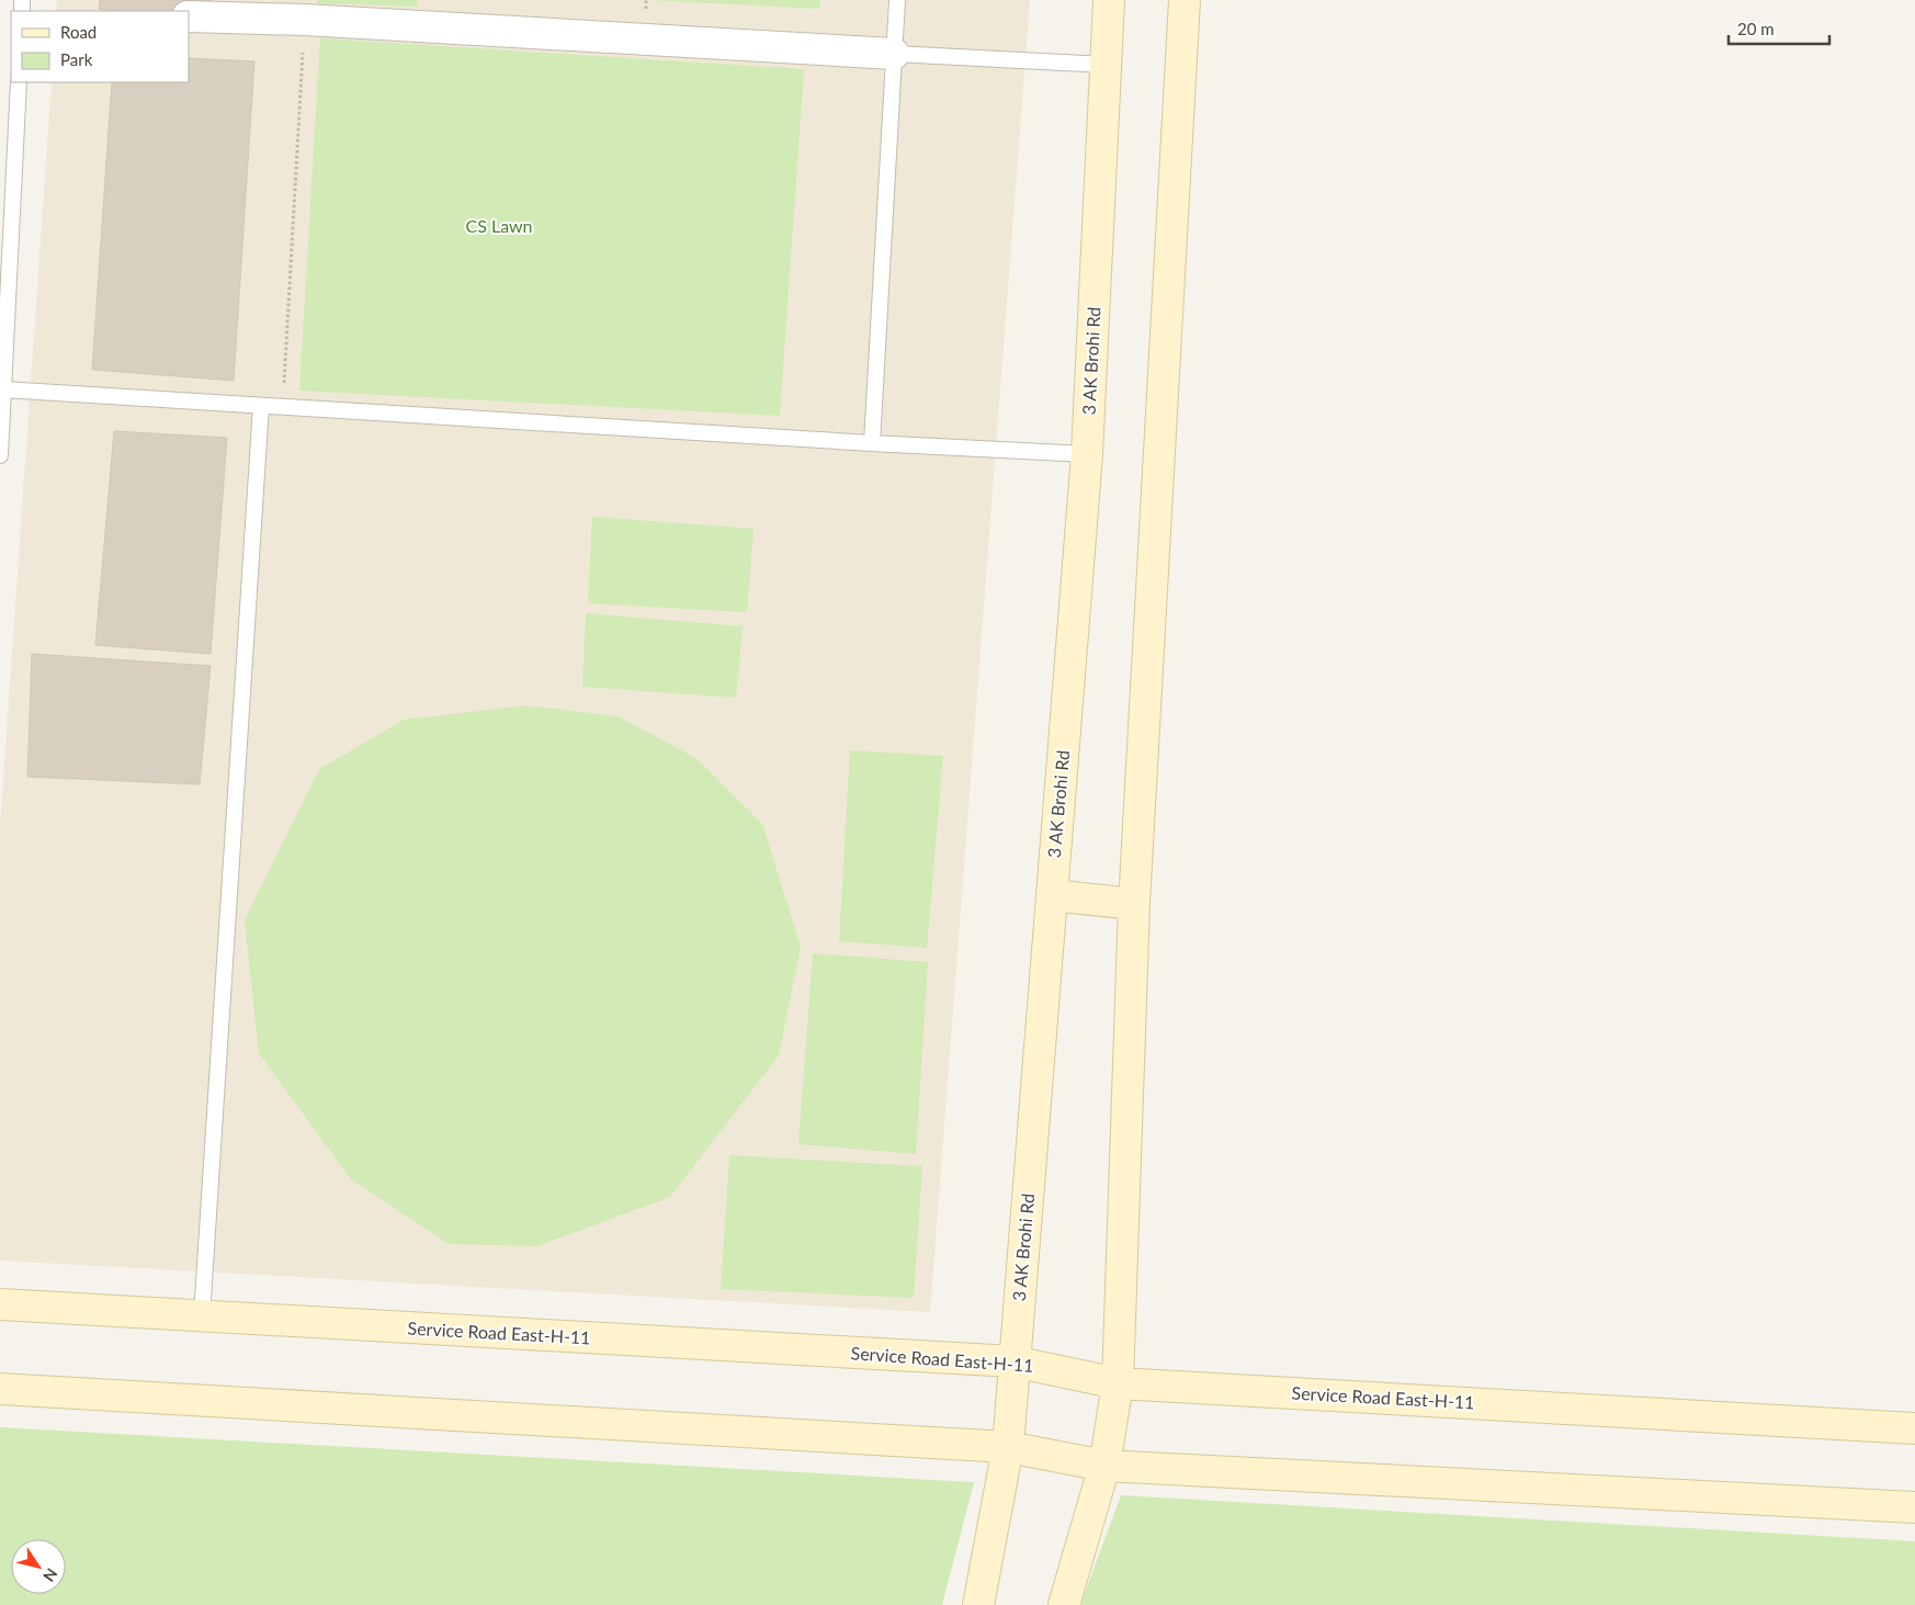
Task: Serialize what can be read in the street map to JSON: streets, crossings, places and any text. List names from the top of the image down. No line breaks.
{"streets":{"main road":["3 AK Brohi Rd","Service Road East-H-11"]},"crossings":[["3 AK Brohi Rd","Service Road East-H-11"]],"parks":["CS Lawn"],"legend":["Road","Park"],"scale_bar":"20 m","north":"bottom right"}
